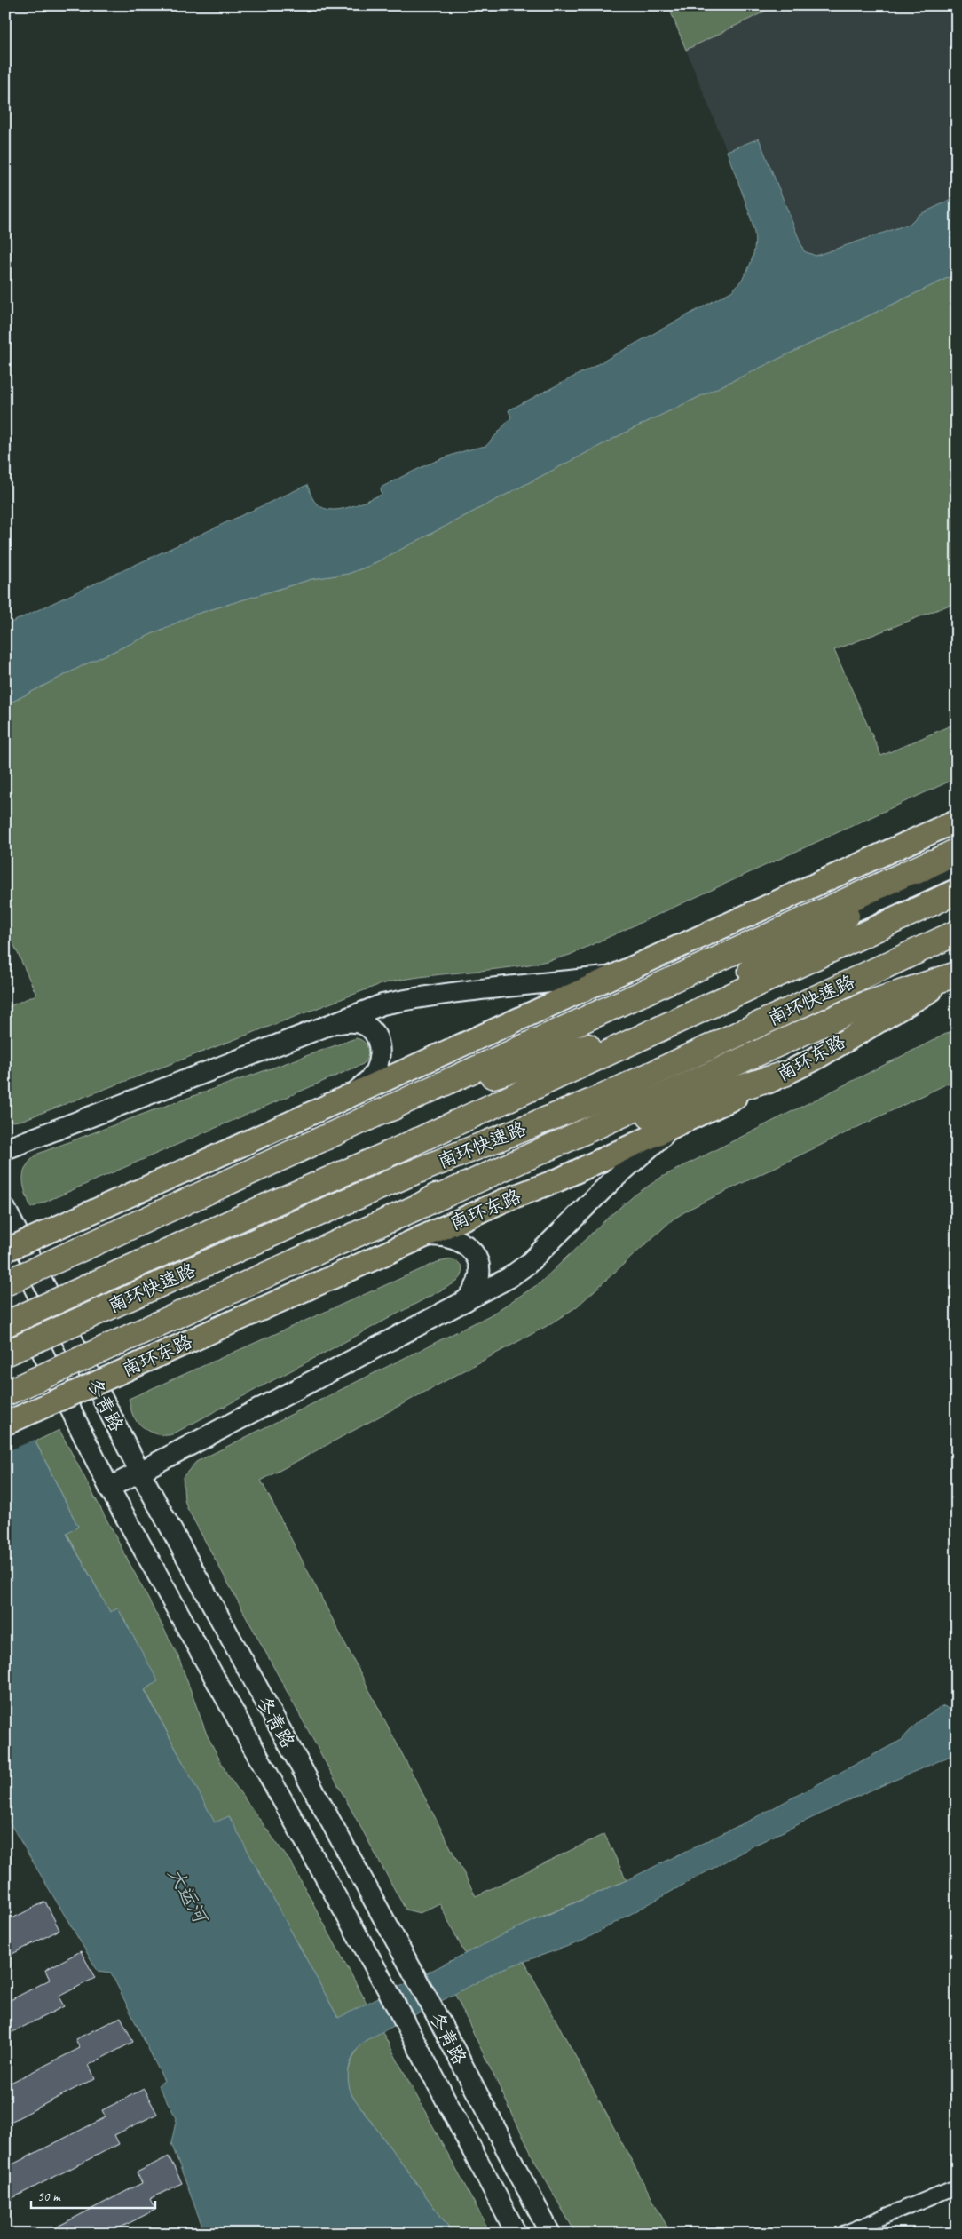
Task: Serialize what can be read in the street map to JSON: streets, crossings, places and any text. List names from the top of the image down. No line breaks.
{"streets":{"highway":["南环快速路"],"main road":["南环东路","冬青路"]},"water":["大运河"],"scale_bar":"50 m"}
